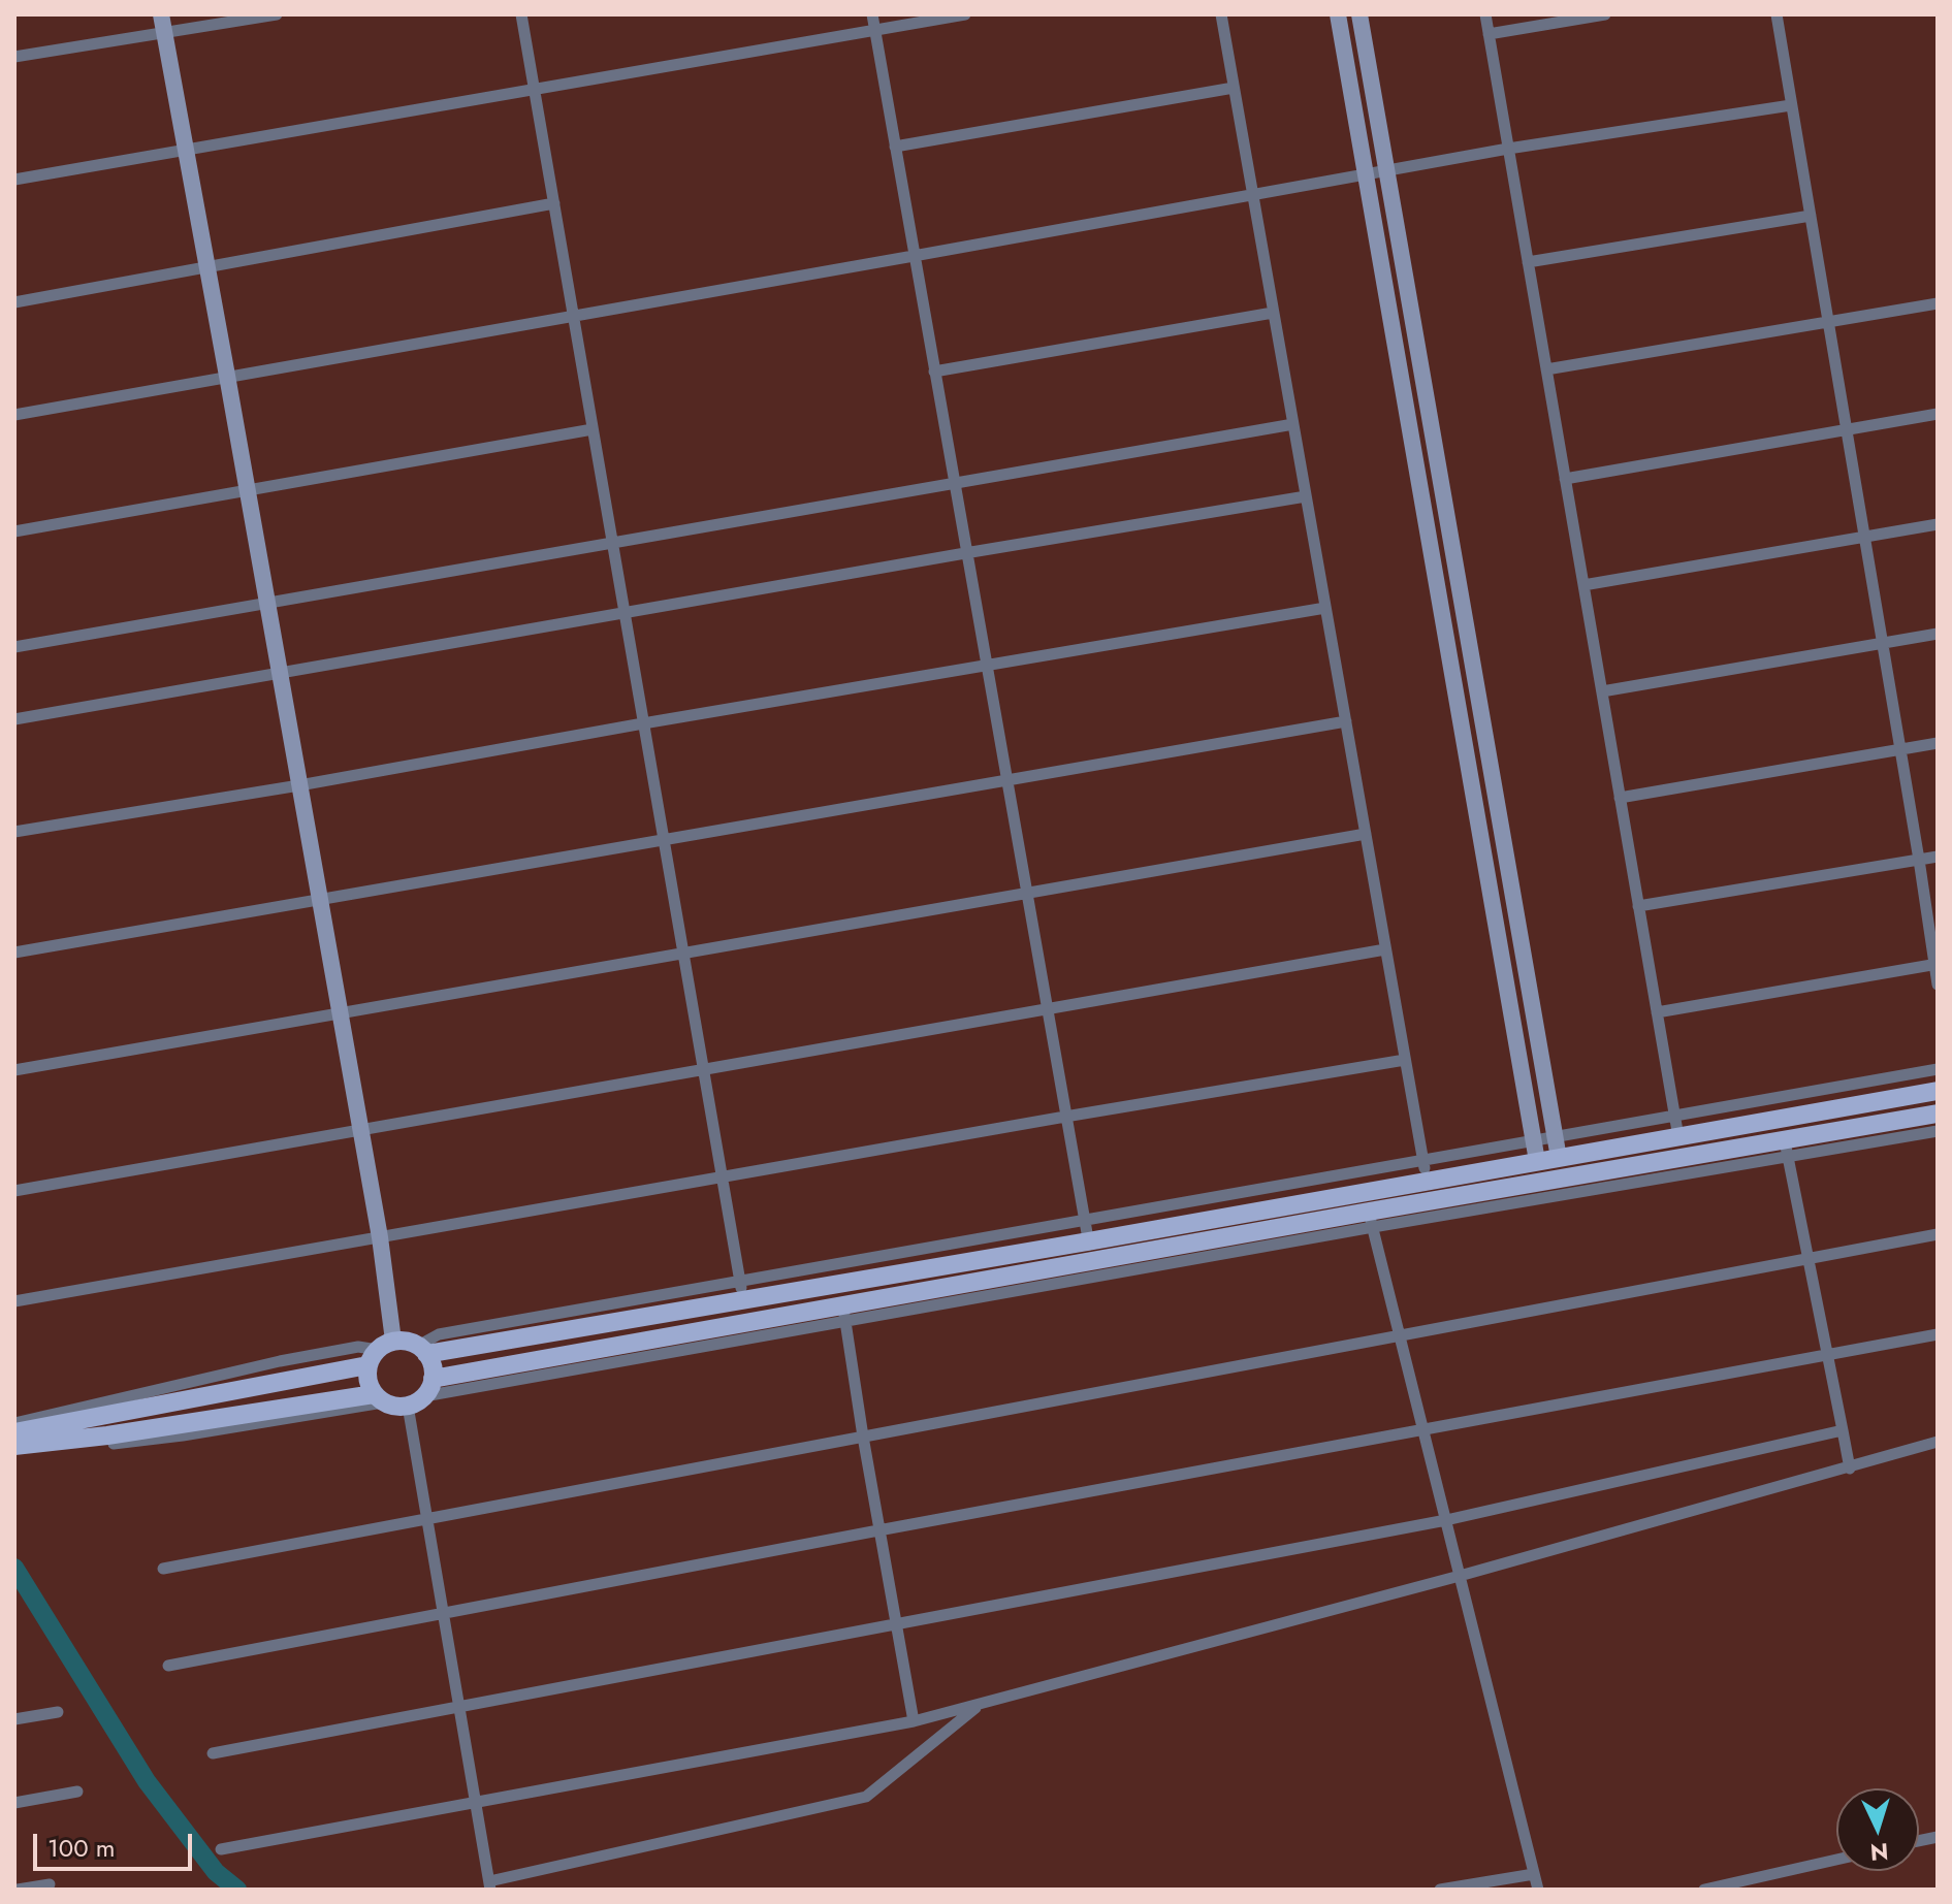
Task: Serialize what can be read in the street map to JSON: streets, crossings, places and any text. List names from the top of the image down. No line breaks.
{"scale_bar":"100 m","north":"bottom"}
